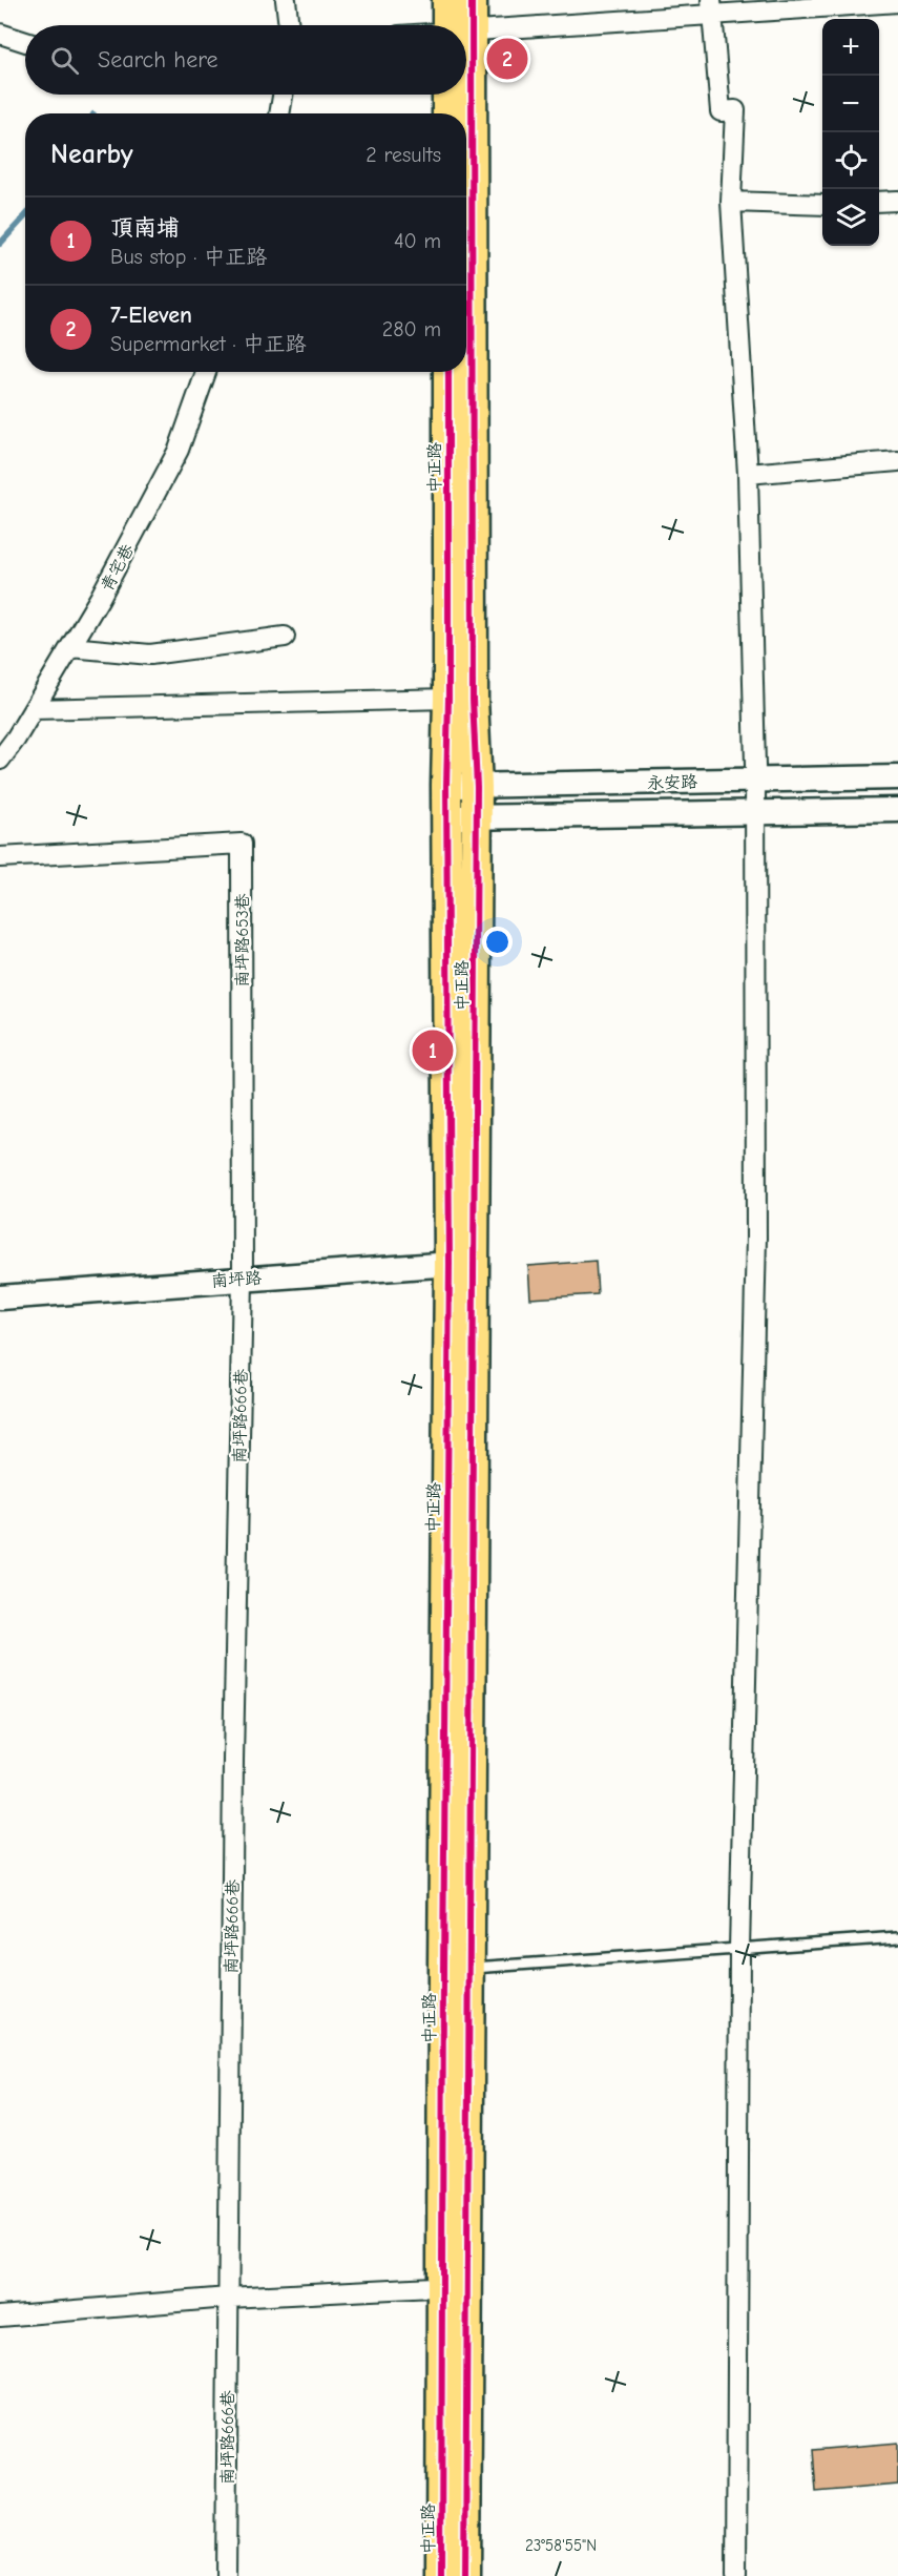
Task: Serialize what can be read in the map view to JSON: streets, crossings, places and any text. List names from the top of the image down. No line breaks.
{"streets":{"main road":["中正路"],"street":["青宅巷","永安路","南坪路653巷","南坪路","南坪路666巷"]},"crossings":[["中正路","永安路"],["中正路","南坪路"],["南坪路653巷","南坪路"],["南坪路653巷","南坪路666巷"],["南坪路","南坪路666巷"]],"page":{"map_buttons":["+","−"],"search":"Search here","pins":["2","1"],"heading":["Nearby","2 results"],"list":[{"mark":"1","name":"頂南埔","note":"Bus stop · 中正路","value":"40 m"},{"mark":"2","name":"7-Eleven","note":"Supermarket · 中正路","value":"280 m"}]},"coordinates":["23°58'55\"N"]}
